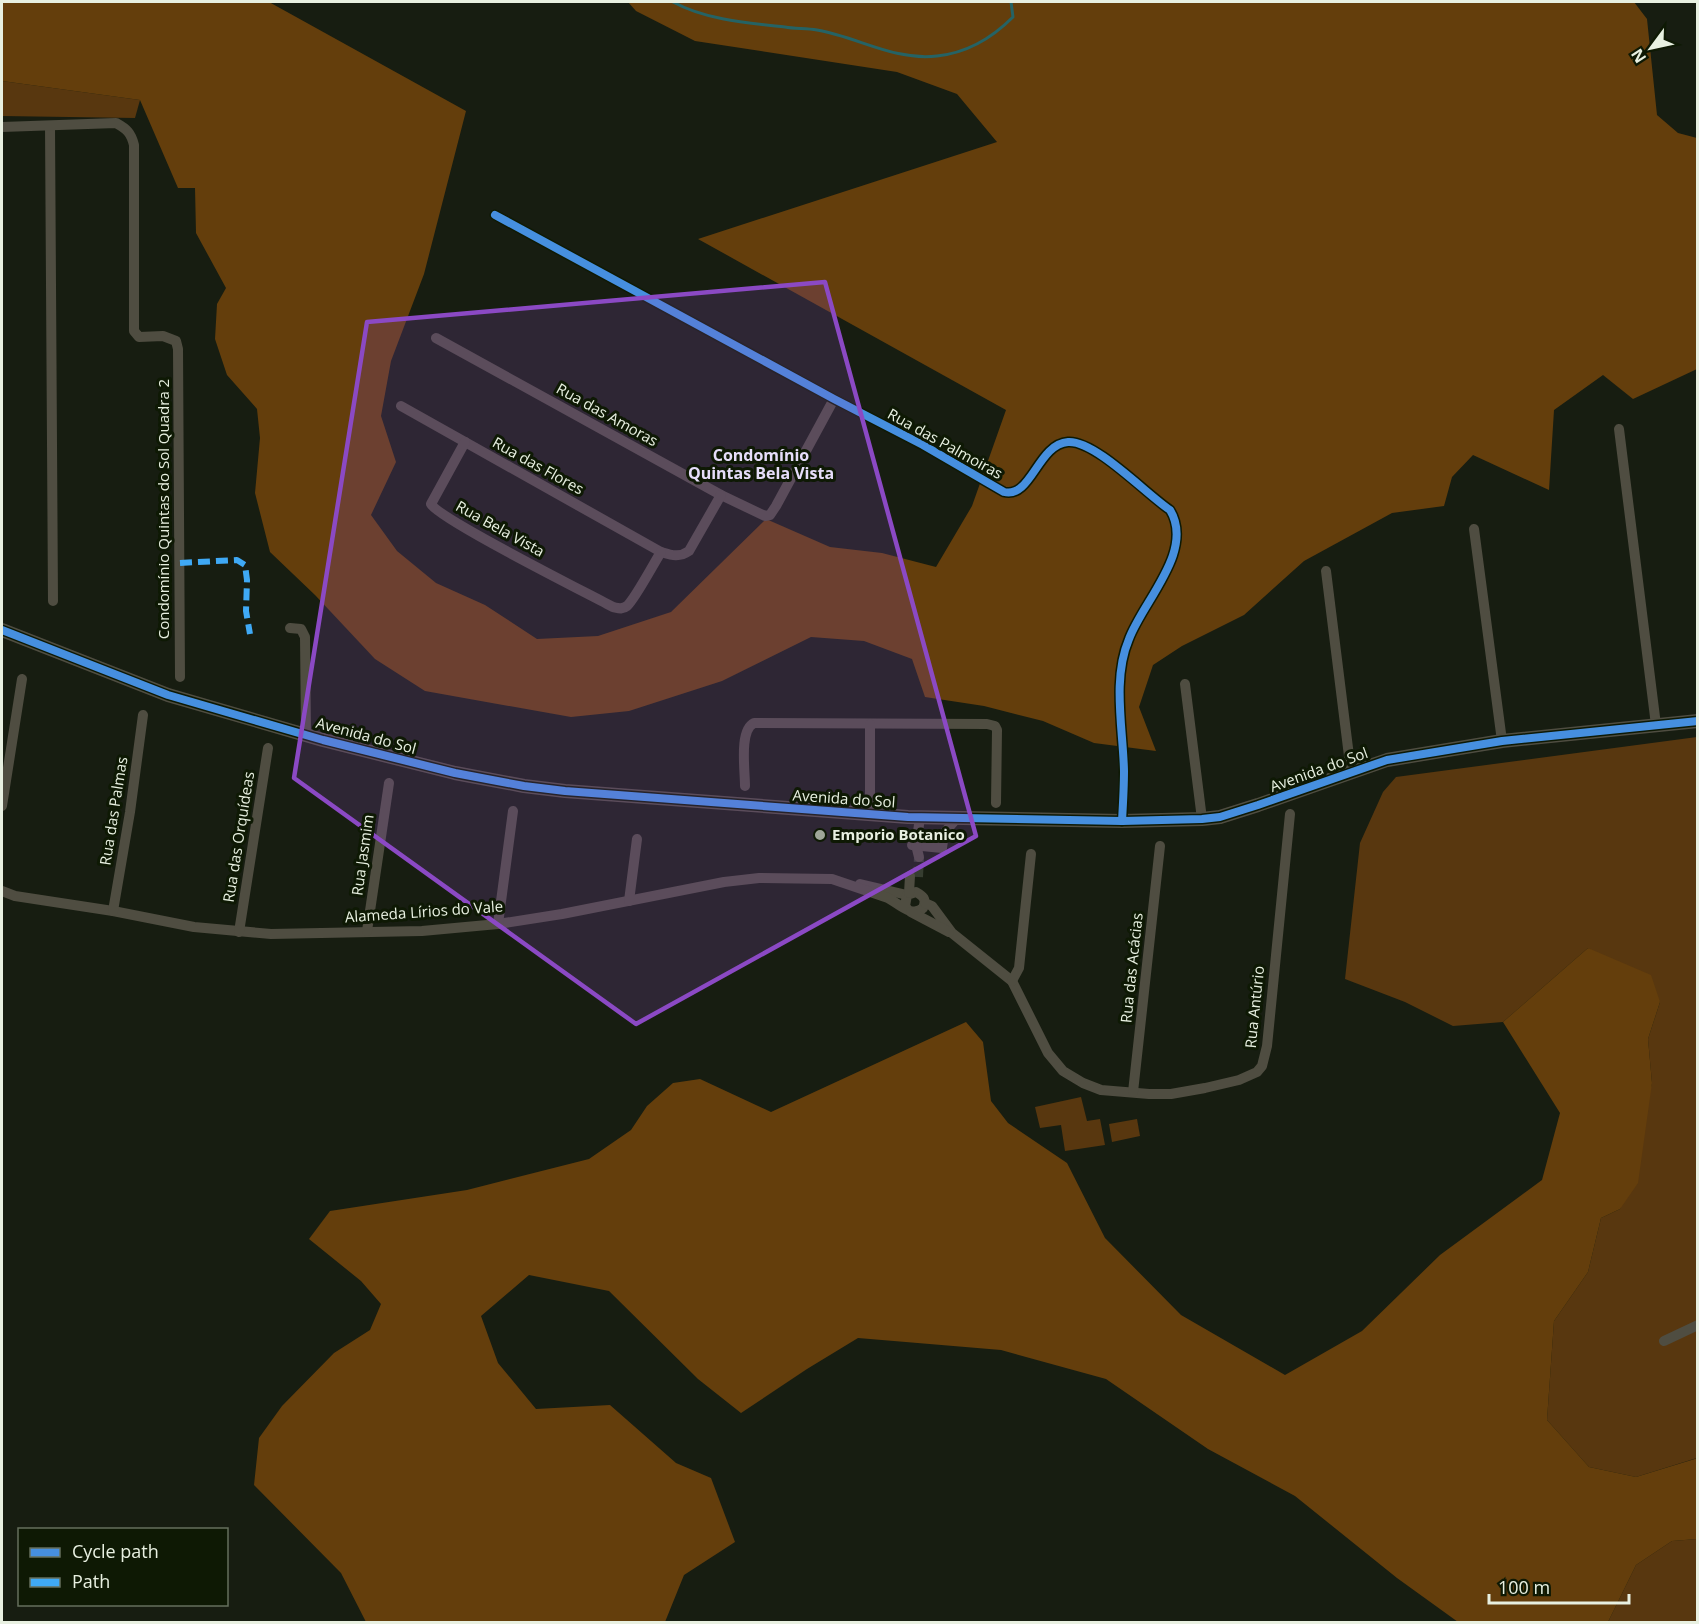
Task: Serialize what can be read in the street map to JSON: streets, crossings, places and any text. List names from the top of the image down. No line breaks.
{"streets":{"street":["Rua das Amoras","Rua das Palmoiras","Rua das Flores","Condomínio Quintas do Sol Quadra 2","Rua Bela Vista","Avenida do Sol","Rua das Palmas","Rua das Orquídeas","Rua Jasmim","Alameda Lírios do Vale","Rua das Acácias","Rua Antúrio"]},"crossings":[["Rua das Amoras","Rua das Palmoiras"],["Rua das Palmoiras","Avenida do Sol"],["Rua das Flores","Rua Bela Vista"],["Rua das Palmas","Alameda Lírios do Vale"],["Rua das Orquídeas","Alameda Lírios do Vale"],["Rua Jasmim","Alameda Lírios do Vale"],["Alameda Lírios do Vale","Rua Antúrio"],["Rua das Acácias","Rua Antúrio"]],"districts":["Condomínio Quintas Bela Vista"],"places":["Emporio Botanico"],"legend":["Cycle path","Path"],"scale_bar":"100 m","north":"bottom left"}
